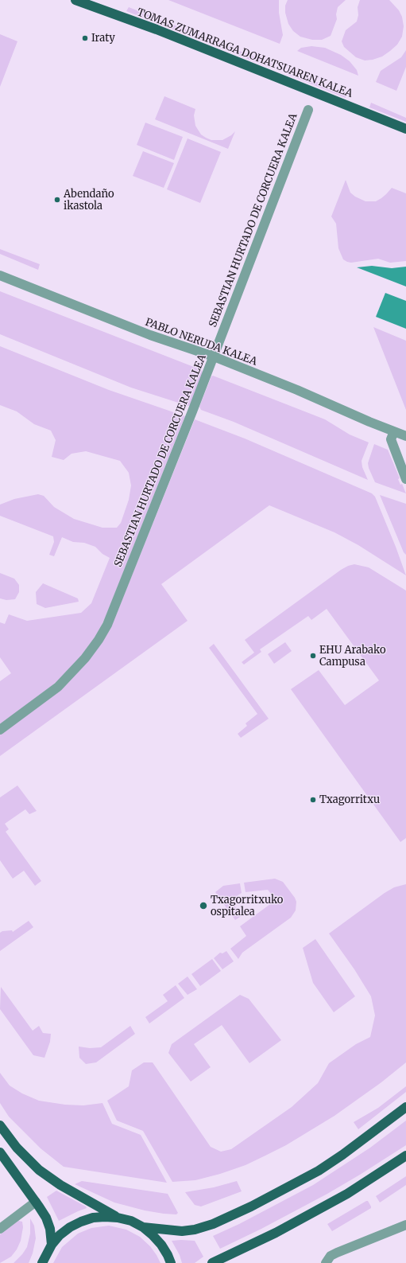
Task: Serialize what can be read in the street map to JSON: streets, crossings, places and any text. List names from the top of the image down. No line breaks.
{"streets":{"main road":["TOMAS ZUMARRAGA DOHATSUAREN KALEA"],"street":["SEBASTIAN HURTADO DE CORCUERA KALEA","PABLO NERUDA KALEA"]},"crossings":[["SEBASTIAN HURTADO DE CORCUERA KALEA","PABLO NERUDA KALEA"]],"places":["Iraty","Abendaño ikastola","EHU Arabako Campusa","Txagorritxu","Txagorritxuko ospitalea"]}
